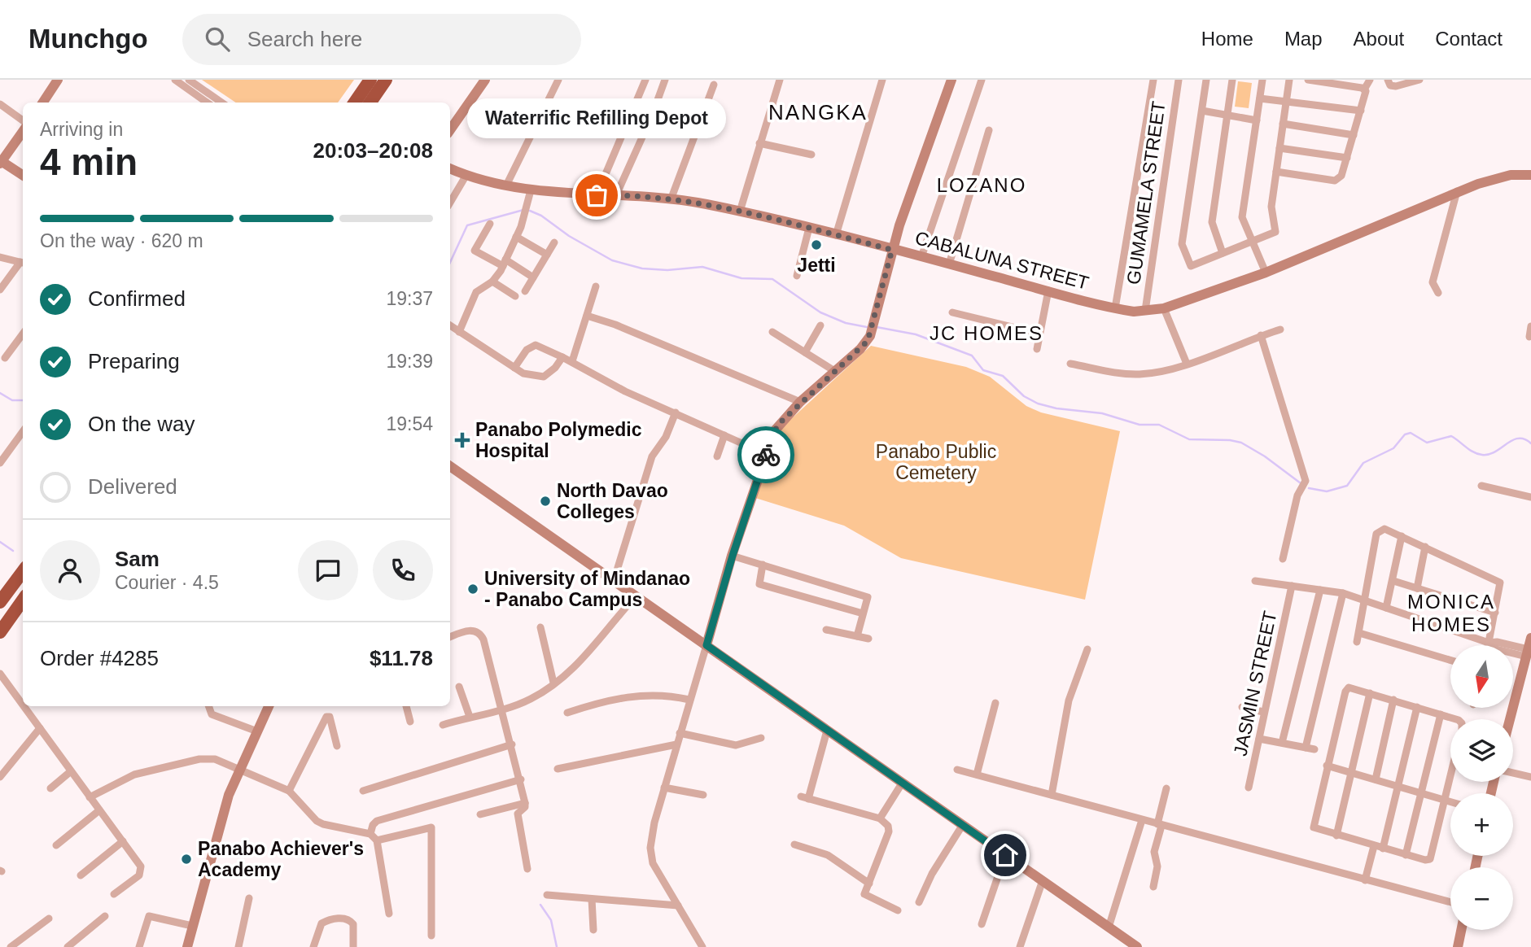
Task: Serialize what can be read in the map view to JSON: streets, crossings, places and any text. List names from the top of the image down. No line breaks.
{"streets":{"street":["GUMAMELA STREET","CABALUNA STREET","JASMIN STREET"]},"crossings":[["GUMAMELA STREET","CABALUNA STREET"]],"districts":["NANGKA","LOZANO","JC HOMES","MONICA HOMES"],"parks":["Panabo Public Cemetery"],"places":{"other":["Waterrific Refilling Depot","Jetti","North Davao Colleges","University of Mindanao - Panabo Campus","Panabo Achiever's Academy"],"health":["Panabo Polymedic Hospital"]},"north":"bottom","page":{"header":"Munchgo","search":"Search here","nav":["Home","Map","About","Contact"],"bubble":"Waterrific Refilling Depot","heading":["4 min","Arriving in","20:03–20:08"],"panel":["Sam","Courier · 4.5","Order #4285","$11.78"],"bar":"On the way · 620 m","list":[["Confirmed","19:37"],["Preparing","19:39"],["On the way","19:54"],"Delivered"],"map_buttons":["+","−"]}}
